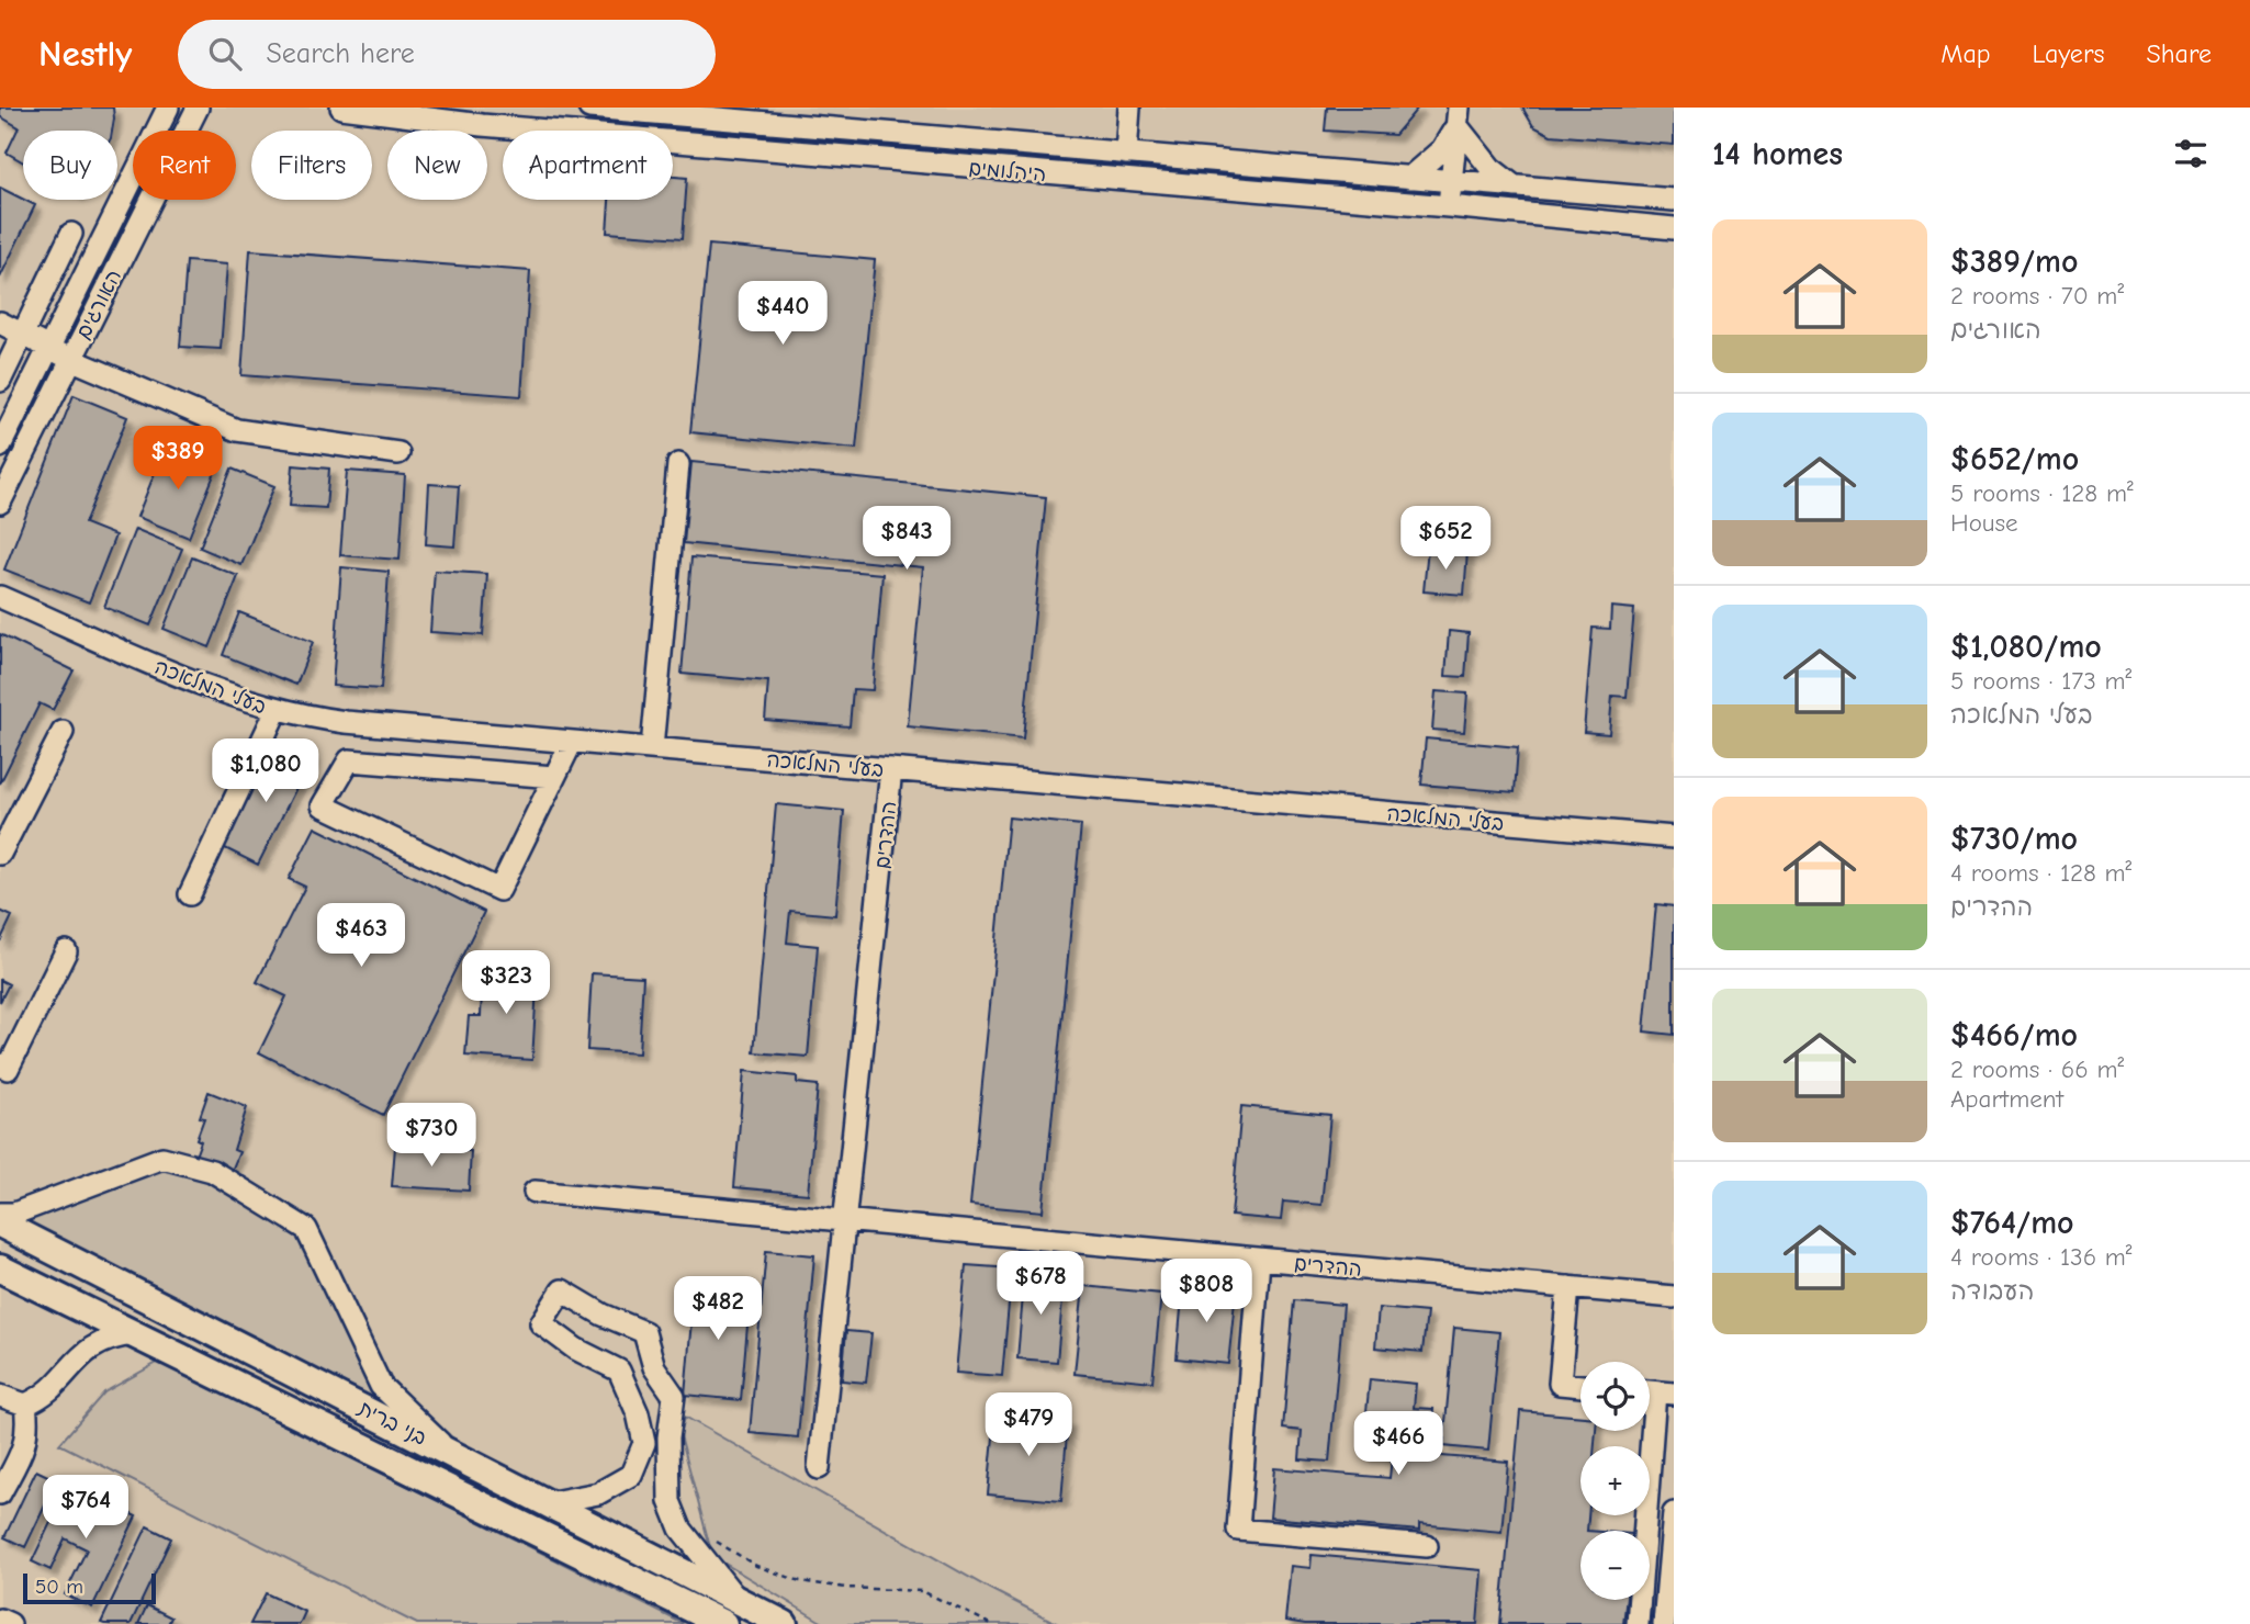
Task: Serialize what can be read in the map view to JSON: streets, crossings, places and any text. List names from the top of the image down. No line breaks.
{"streets":{"main road":["בני ברית"],"street":["היהלומים","האורגים","בעלי המלאכה","ההדרים"]},"crossings":[["בעלי המלאכה","ההדרים"]],"scale_bar":"50 m","page":{"header":"Nestly","search":"Search here","nav":["Map","Layers","Share"],"heading":"14 homes","chip":["Buy","Rent","Filters","New","Apartment"],"list":[{"name":"$389/mo","note":"2 rooms · 70 m² · האורגים"},{"name":"$652/mo","note":"5 rooms · 128 m² · House"},{"name":"$1,080/mo","note":"5 rooms · 173 m² · בעלי המלאכה"},{"name":"$730/mo","note":"4 rooms · 128 m² · ההדרים"},{"name":"$466/mo","note":"2 rooms · 66 m² · Apartment"},{"name":"$764/mo","note":"4 rooms · 136 m² · העבודה"}],"price":["$440","$389","$843","$652","$1,080","$463","$323","$730","$678","$808","$482","$479","$466","$764"],"map_buttons":["+","−"],"scale":"50 m"}}
